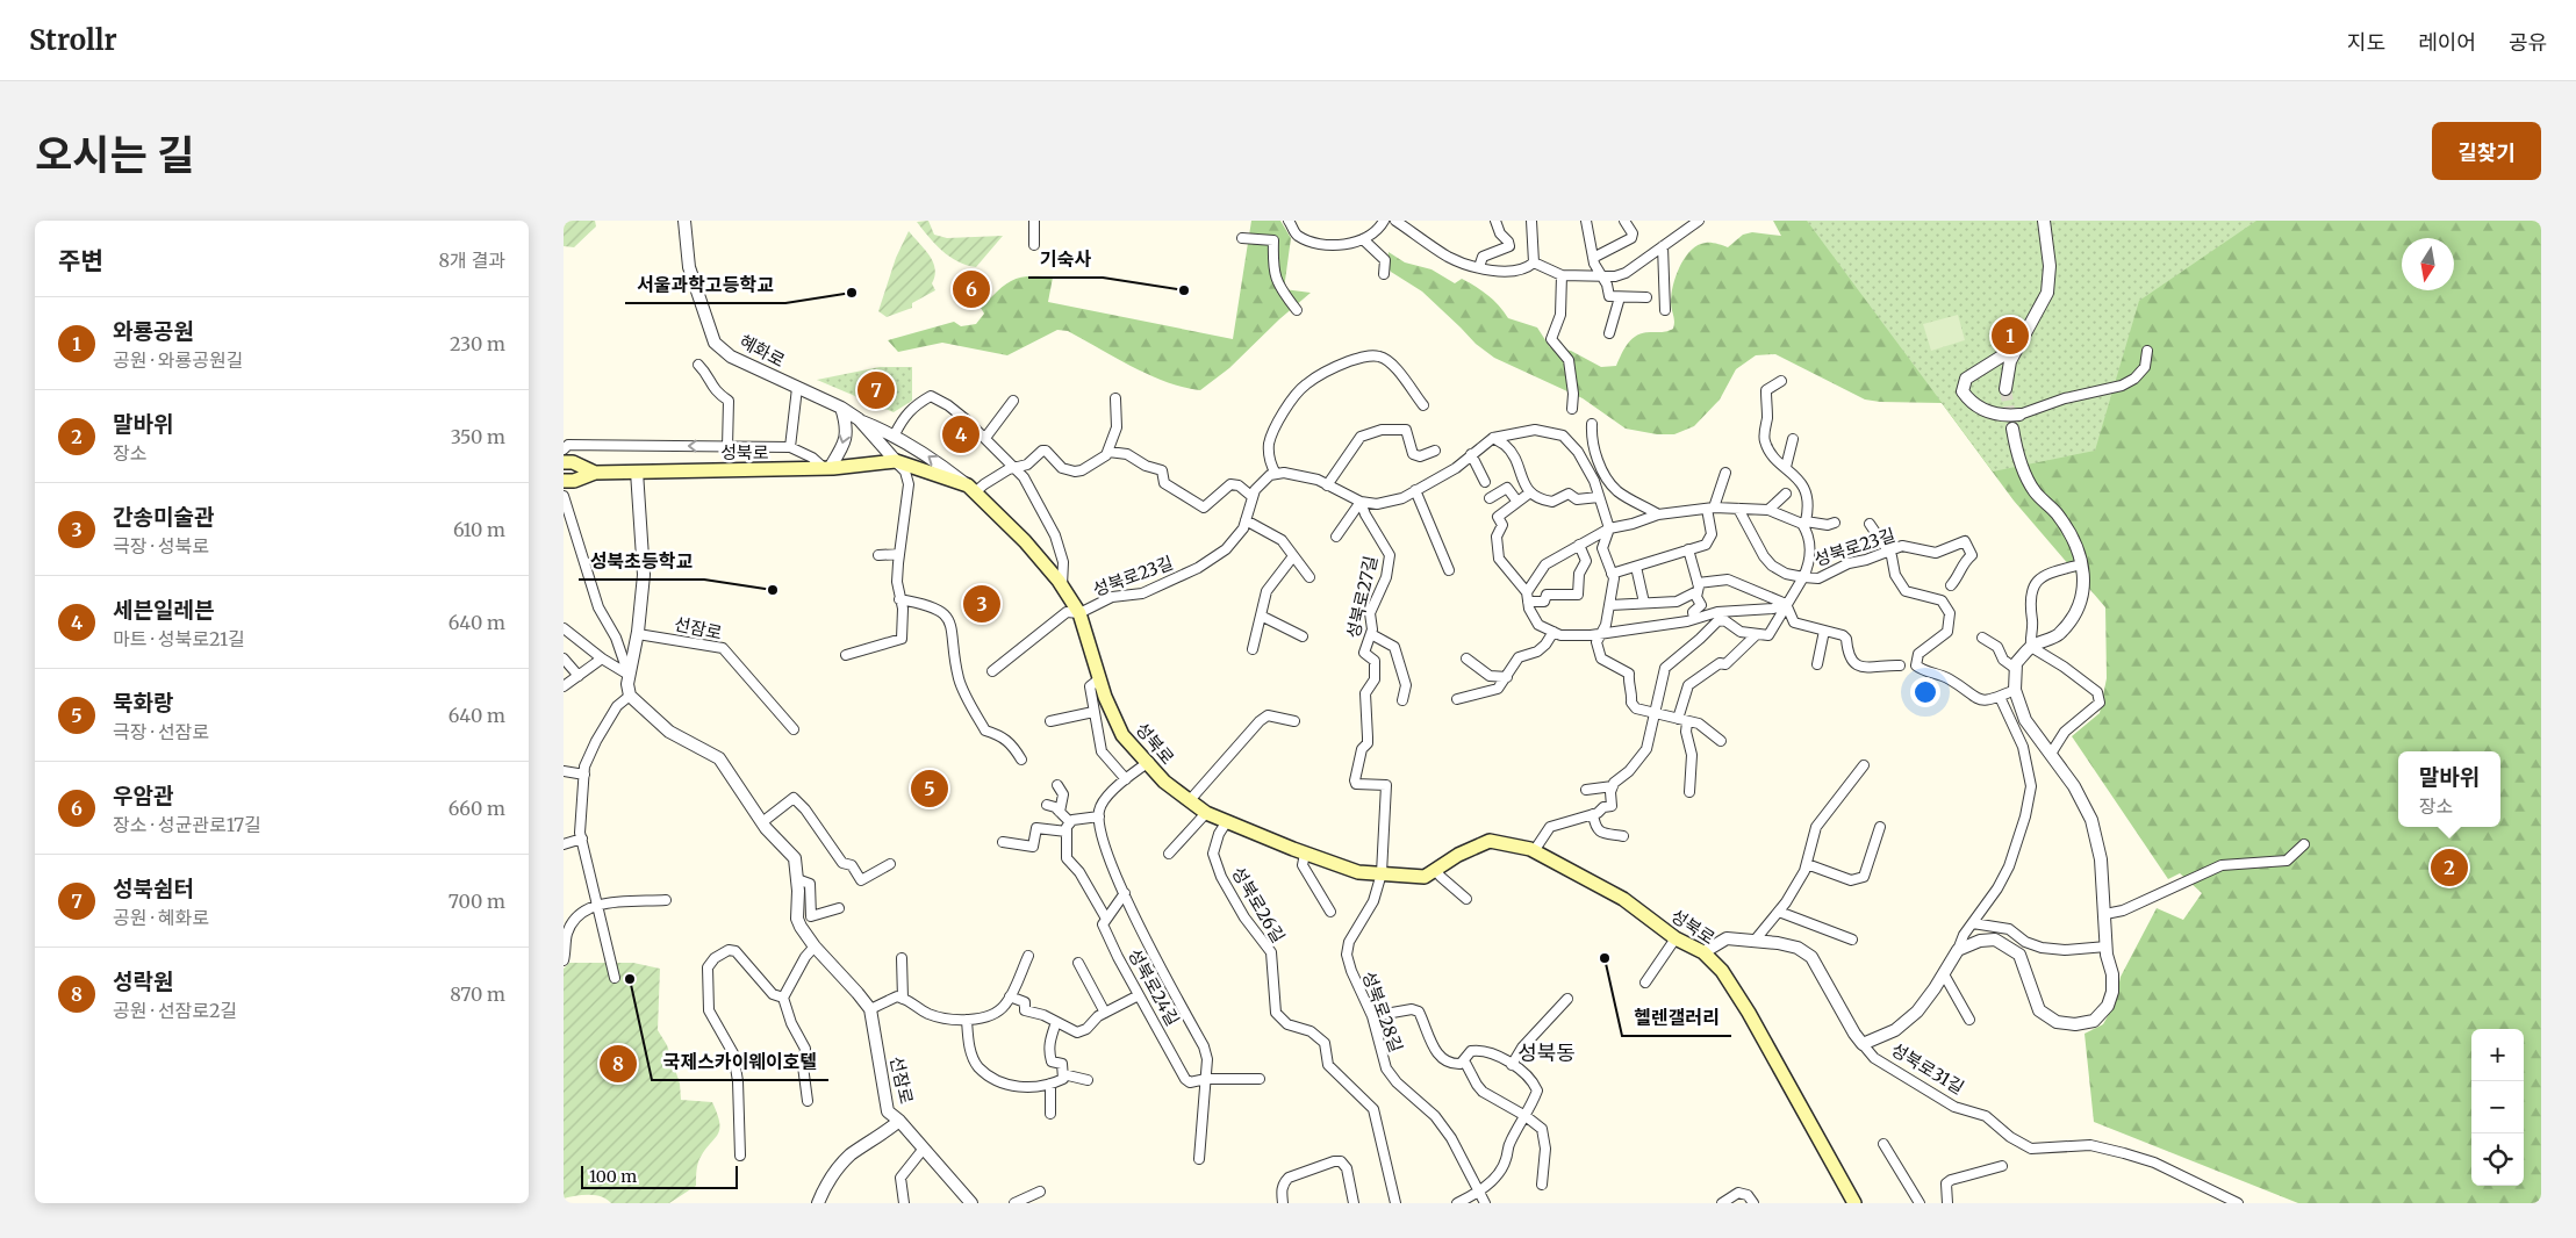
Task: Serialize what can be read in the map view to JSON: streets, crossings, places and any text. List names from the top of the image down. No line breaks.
{"streets":{"main road":["성북로"],"street":["혜화로","성북로23길","성북로27길","선잠로","성북로26길","성북로24길","성북로28길","성북로31길"]},"crossings":[["혜화로","성북로"],["성북로","성북로23길"],["성북로","성북로27길"],["성북로","성북로26길"],["성북로","성북로28길"],["성북로","성북로31길"],["성북로27길","성북로28길"]],"districts":["성북동"],"places":["기숙사","서울과학고등학교","성북초등학교","헬렌갤러리","국제스카이웨이호텔"],"scale_bar":"100 m","north":"bottom","page":{"header":"Strollr","nav":["지도","레이어","공유"],"title":"오시는 길","buttons":"길찾기","heading":["주변","8개 결과"],"pins":["6","1","7","4","3","5","2","8"],"list":[{"mark":"1","name":"와룡공원","note":"공원 · 와룡공원길","value":"230 m"},{"mark":"2","name":"말바위","note":"장소","value":"350 m"},{"mark":"3","name":"간송미술관","note":"극장 · 성북로","value":"610 m"},{"mark":"4","name":"세븐일레븐","note":"마트 · 성북로21길","value":"640 m"},{"mark":"5","name":"묵화랑","note":"극장 · 선잠로","value":"640 m"},{"mark":"6","name":"우암관","note":"장소 · 성균관로17길","value":"660 m"},{"mark":"7","name":"성북쉼터","note":"공원 · 혜화로","value":"700 m"},{"mark":"8","name":"성락원","note":"공원 · 선잠로2길","value":"870 m"}],"popup":["말바위","장소"],"map_buttons":["+","−"],"scale":"100 m"}}
